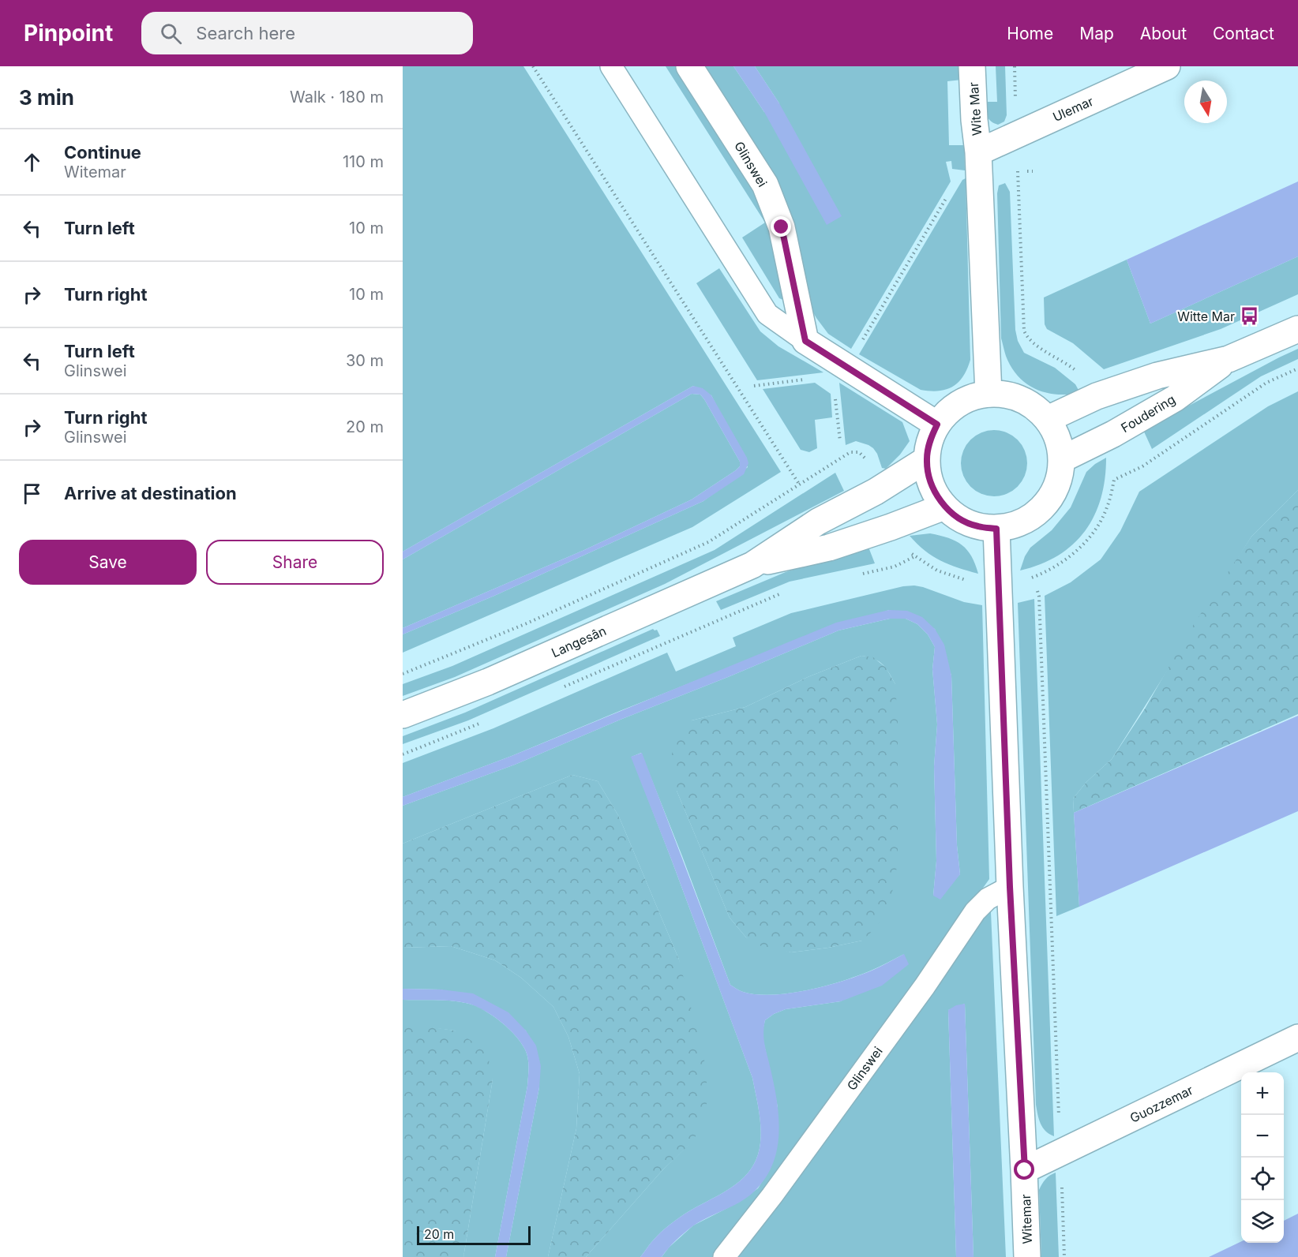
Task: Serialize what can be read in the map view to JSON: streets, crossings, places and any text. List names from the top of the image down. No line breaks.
{"streets":{"street":["Wite Mar","Ulemar","Glinswei","Foudering","Langesân","Guozzemar","Witemar"]},"crossings":[["Wite Mar","Ulemar"],["Wite Mar","Foudering"],["Wite Mar","Langesân"],["Wite Mar","Witemar"],["Glinswei","Witemar"],["Foudering","Langesân"],["Foudering","Witemar"],["Langesân","Witemar"],["Guozzemar","Witemar"]],"places":{"bus stop":["Witte Mar"]},"scale_bar":"20 m","north":"bottom","page":{"header":"Pinpoint","search":"Search here","nav":["Home","Map","About","Contact"],"heading":["3 min","Walk · 180 m"],"list":[["Continue","Witemar","110 m"],["Turn left","10 m"],["Turn right","10 m"],["Turn left","Glinswei","30 m"],["Turn right","Glinswei","20 m"],"Arrive at destination"],"buttons":["Save","Share"],"map_buttons":["+","−"],"scale":"20 m"}}
